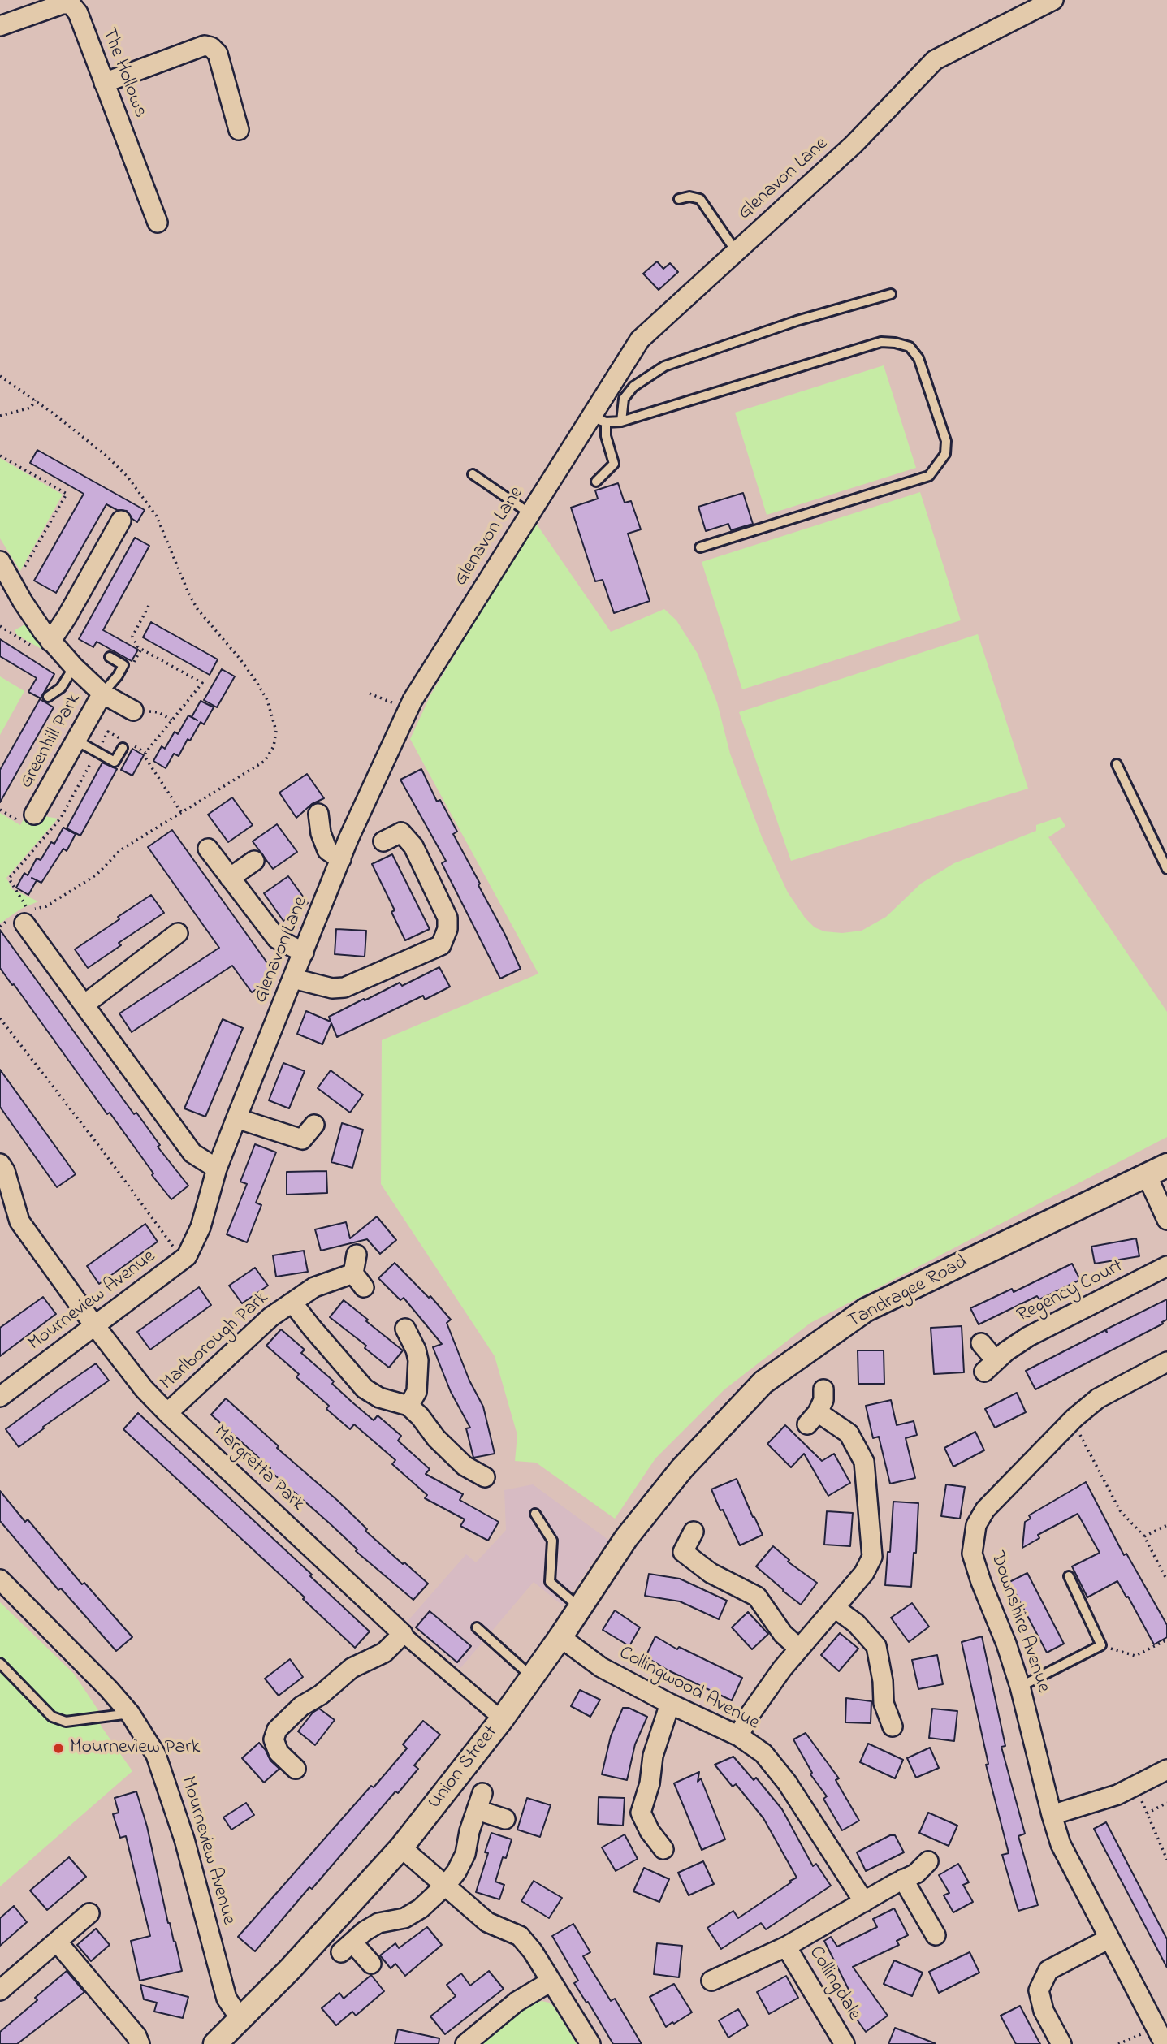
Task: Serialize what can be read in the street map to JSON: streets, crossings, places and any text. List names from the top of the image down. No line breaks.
{"streets":{"street":["The Hollows","Glenavon Lane","Greenhill Park","Regency Court","Tandragee Road","Mourneview Avenue","Marlborough Park","Margretta Park","Downshire Avenue","Collingwood Avenue","Union Street","Collingdale"]},"crossings":[["Glenavon Lane","Mourneview Avenue"],["Tandragee Road","Union Street"],["Mourneview Avenue","Margretta Park"],["Mourneview Avenue","Union Street"],["Marlborough Park","Margretta Park"],["Margretta Park","Union Street"],["Collingwood Avenue","Union Street"],["Collingwood Avenue","Collingdale"]],"places":["Mourneview Park"]}
